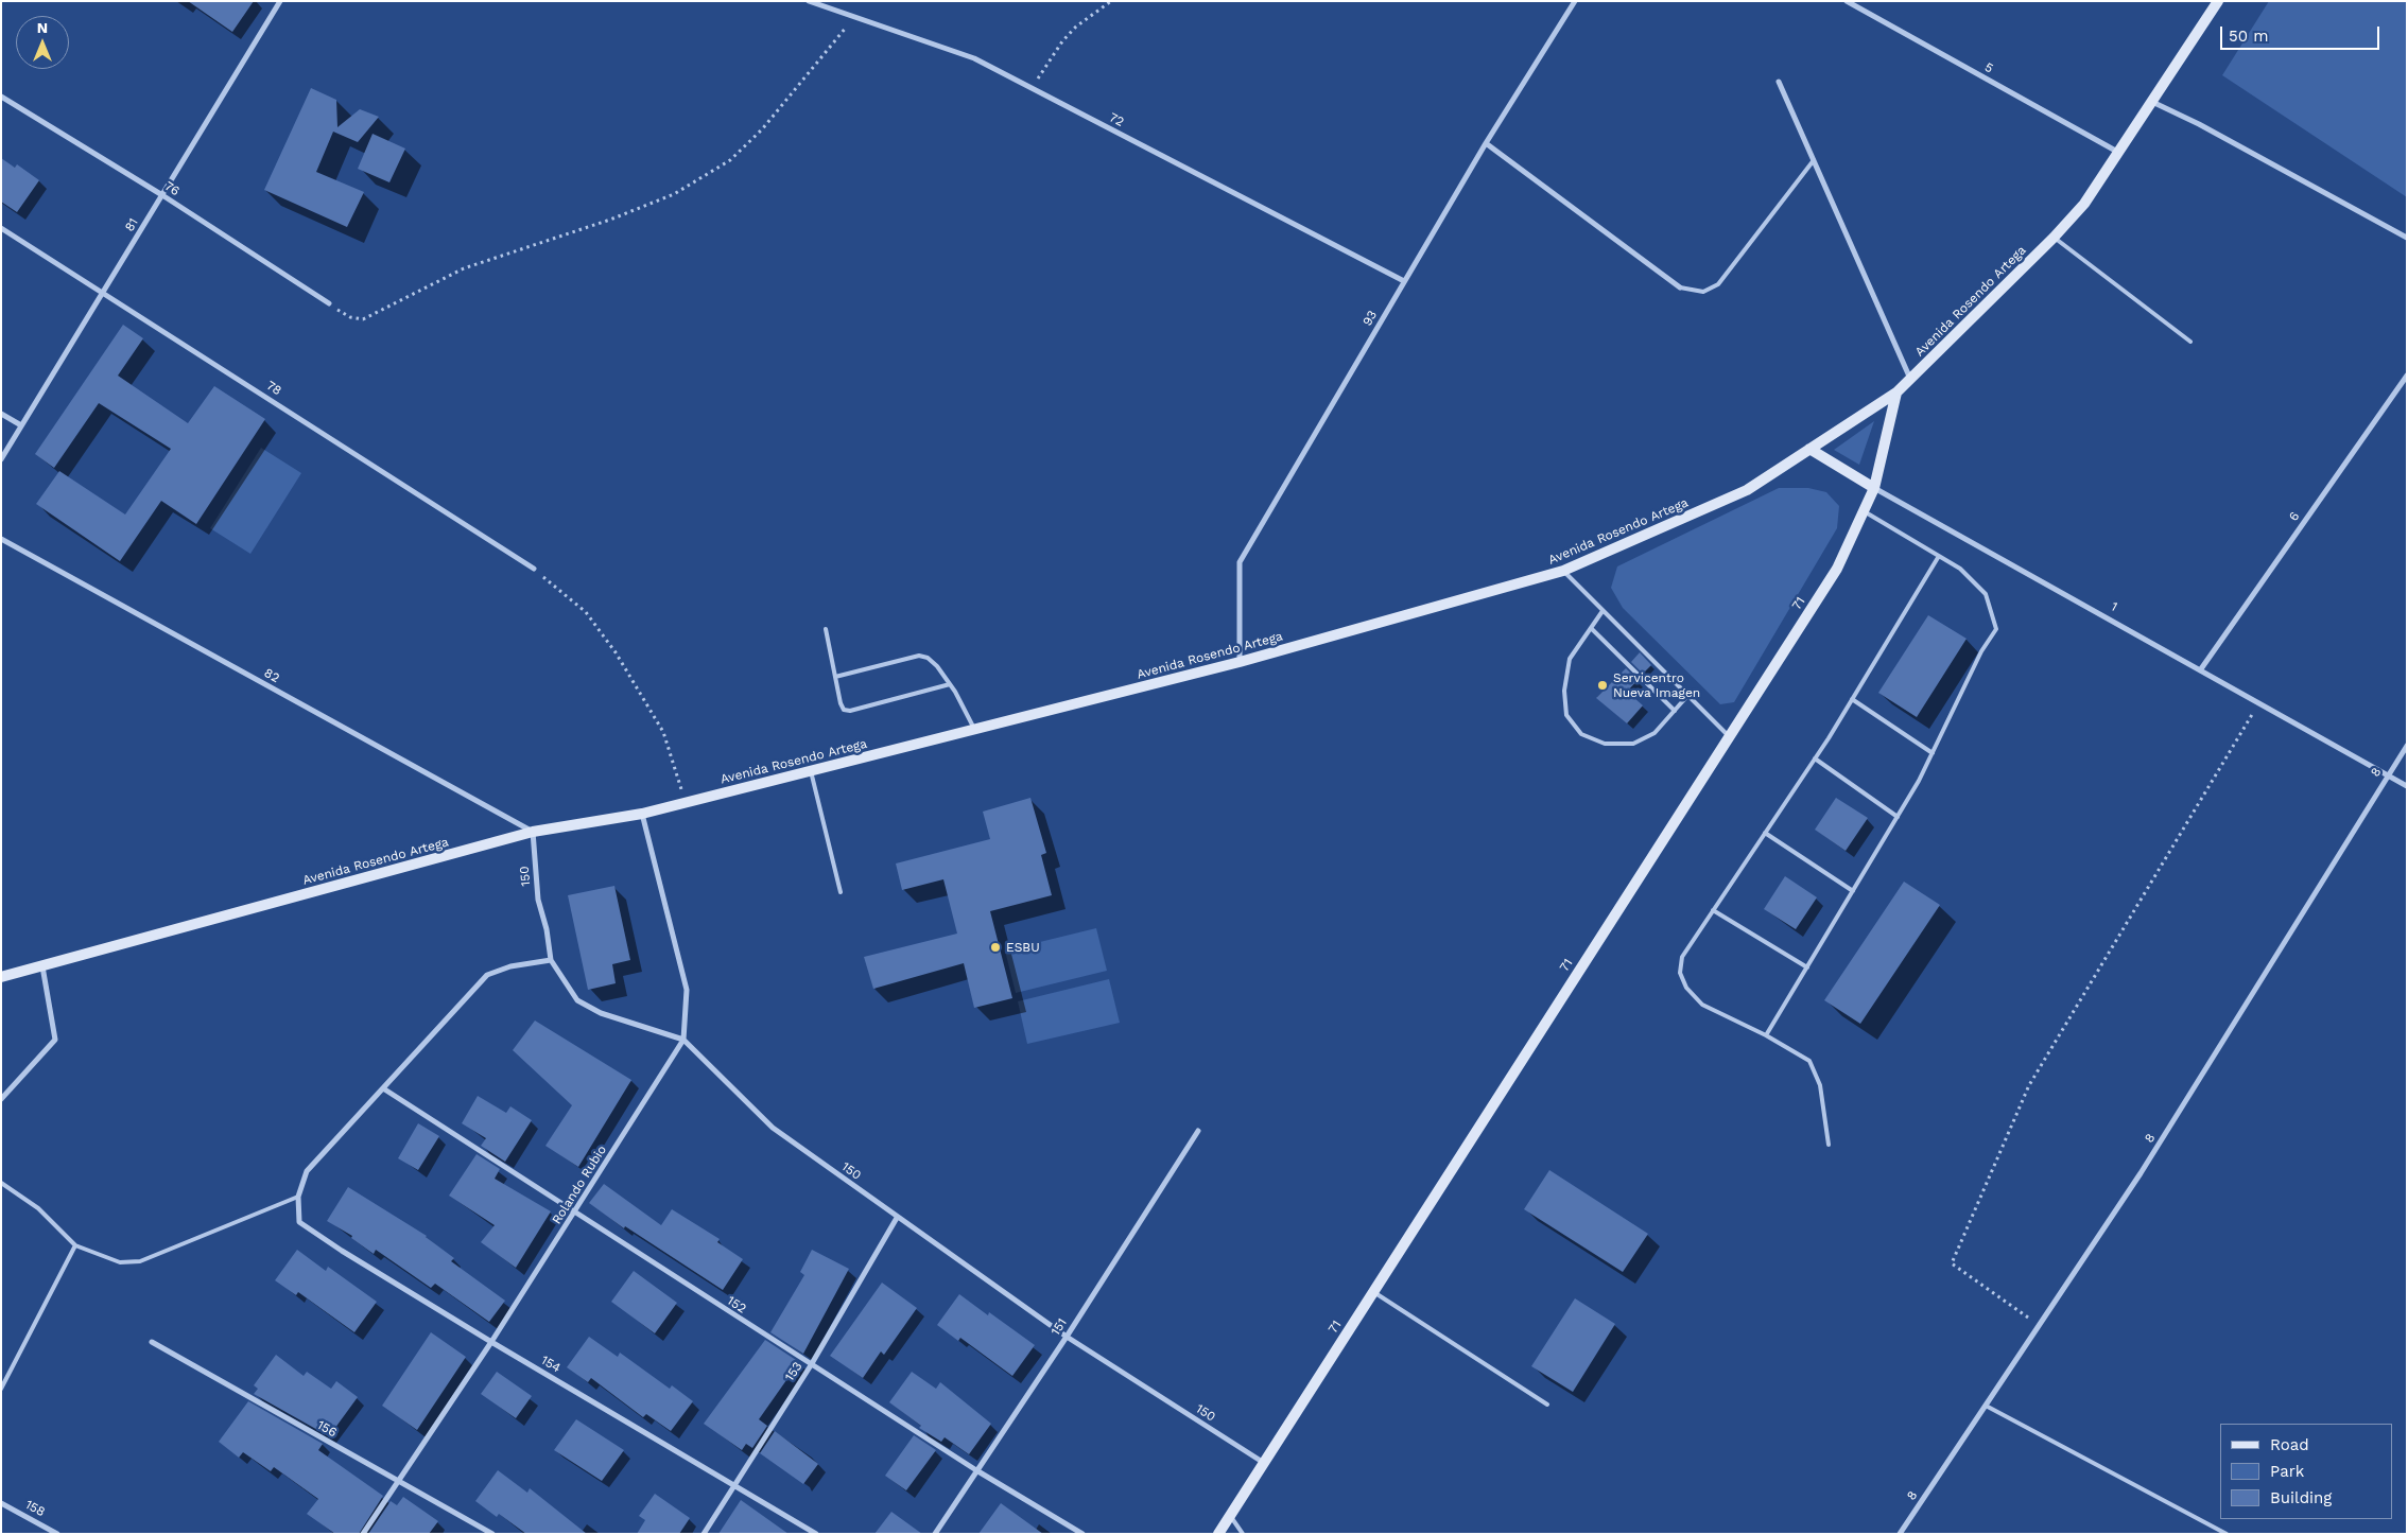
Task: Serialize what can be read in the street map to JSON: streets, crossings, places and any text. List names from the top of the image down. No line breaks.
{"streets":{"main road":["Avenida Rosendo Artega","71","1"],"street":["5","72","76","81","93","78","6","82","8","150","Rolando Rubio","152","151","154","153","156","158"]},"crossings":[["5","Avenida Rosendo Artega"],["72","93"],["76","81"],["81","78"],["Avenida Rosendo Artega","93"],["Avenida Rosendo Artega","71"],["Avenida Rosendo Artega","1"],["Avenida Rosendo Artega","82"],["Avenida Rosendo Artega","150"],["Avenida Rosendo Artega","Rolando Rubio"],["6","1"],["71","1"],["71","150"],["1","8"],["82","150"],["150","Rolando Rubio"],["150","151"],["150","153"],["Rolando Rubio","152"],["Rolando Rubio","154"],["Rolando Rubio","156"],["152","151"],["152","153"],["154","153"]],"places":["Servicentro Nueva Imagen","ESBU"],"legend":["Road","Park","Building"],"scale_bar":"50 m","north":"top"}
